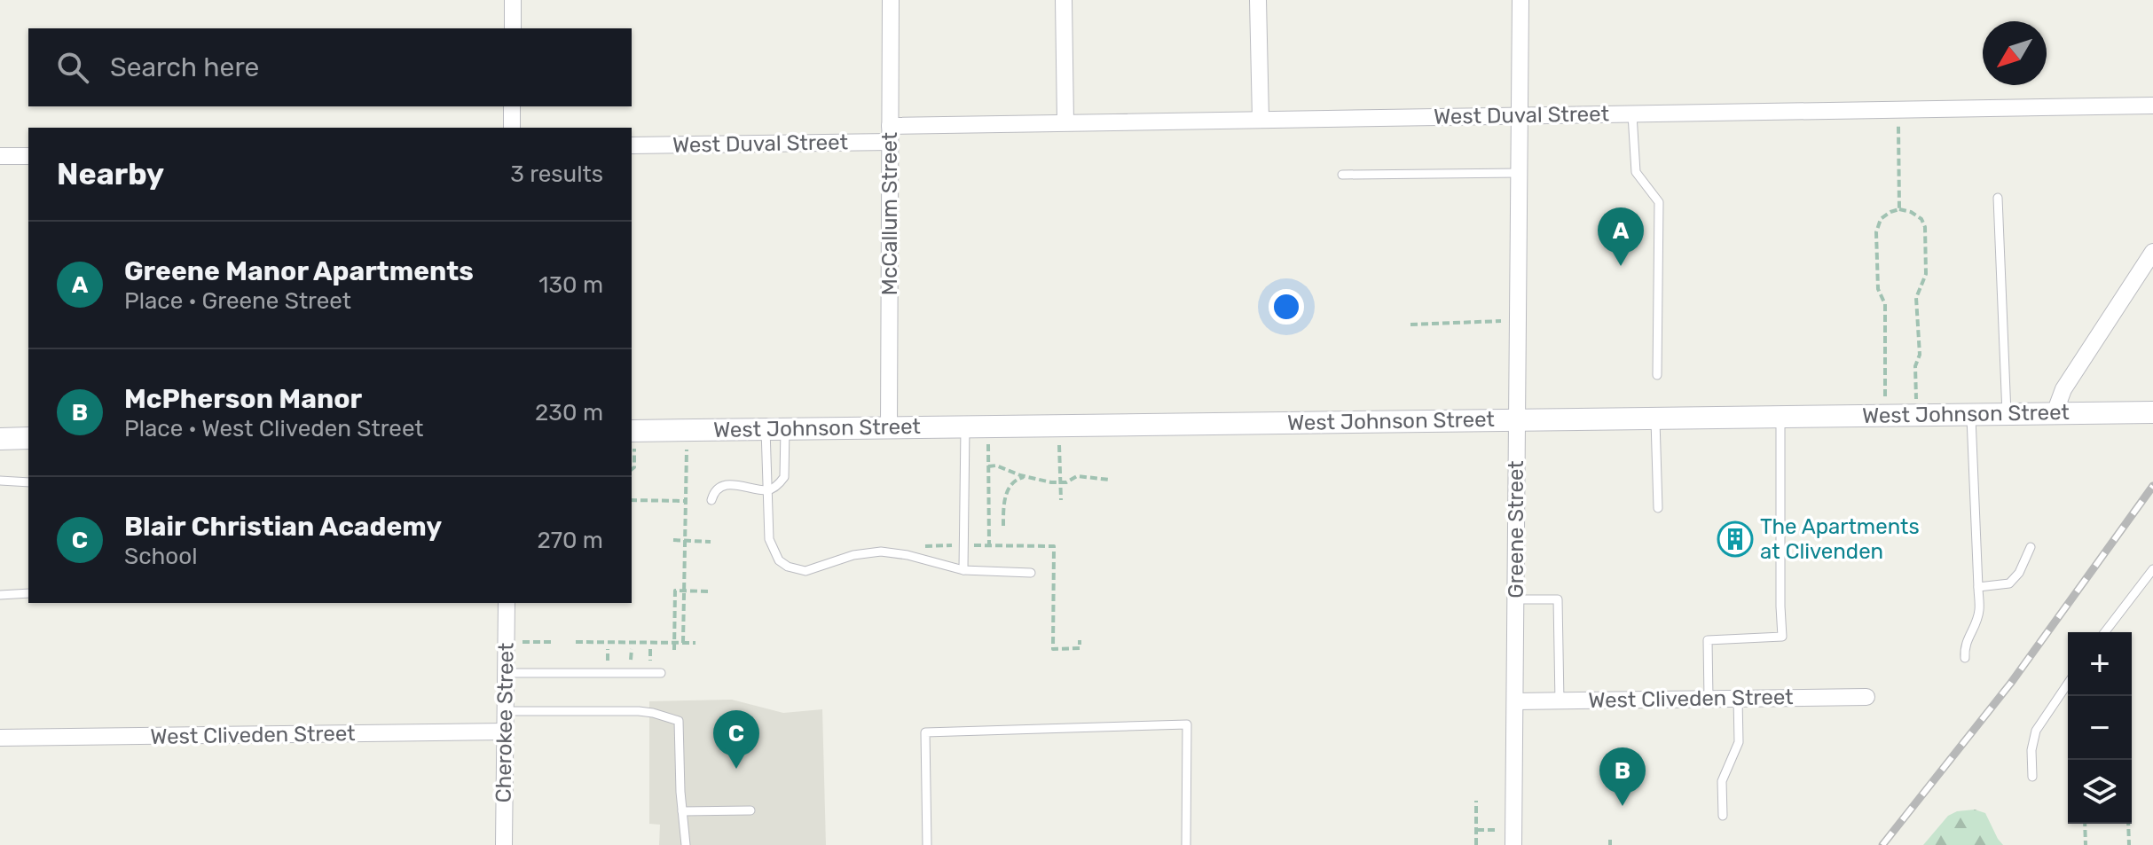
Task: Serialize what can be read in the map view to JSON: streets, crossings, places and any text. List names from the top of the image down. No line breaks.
{"streets":{"street":["West Duval Street","McCallum Street","West Johnson Street","Greene Street","West Cliveden Street","Cherokee Street"]},"crossings":[["West Duval Street","McCallum Street"],["West Duval Street","Greene Street"],["McCallum Street","West Johnson Street"],["West Johnson Street","Greene Street"],["Greene Street","West Cliveden Street"],["West Cliveden Street","Cherokee Street"]],"places":{"building":["The Apartments at Clivenden"]},"north":"bottom left","page":{"search":"Search here","heading":["Nearby","3 results"],"pins":["A","C","B"],"list":[{"mark":"A","name":"Greene Manor Apartments","note":"Place · Greene Street","value":"130 m"},{"mark":"B","name":"McPherson Manor","note":"Place · West Cliveden Street","value":"230 m"},{"mark":"C","name":"Blair Christian Academy","note":"School","value":"270 m"}],"map_buttons":["+","−"]}}
